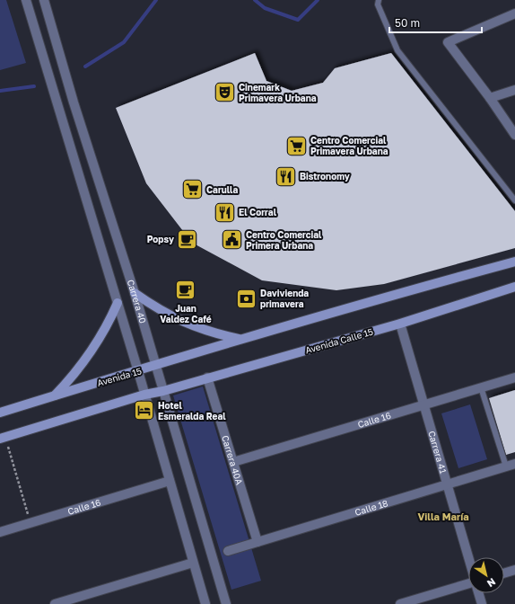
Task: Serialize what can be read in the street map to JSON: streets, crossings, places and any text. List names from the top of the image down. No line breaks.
{"streets":{"main road":["Avenida Calle 15","Avenida 15"],"street":["Carrera 40","Calle 16","Carrera 41","Carrera 40A","Calle 18"]},"crossings":[["Carrera 40","Avenida Calle 15"],["Carrera 40","Avenida 15"],["Avenida Calle 15","Carrera 41"],["Avenida Calle 15","Carrera 40A"],["Calle 16","Carrera 41"],["Calle 16","Carrera 40A"],["Carrera 41","Calle 18"],["Carrera 40A","Calle 18"]],"districts":["Villa María"],"places":{"theatre":["Cinemark Primavera Urbana"],"supermarket":["Centro Comercial Primavera Urbana","Carulla"],"restaurant":["Bistronomy","El Corral"],"cafe":["Popsy","Juan Valdez Café"],"public building":["Centro Comercial Primera Urbana"],"bank":["Davivienda primavera"],"hotel":["Hotel Esmeralda Real"]},"scale_bar":"50 m","north":"bottom right"}
